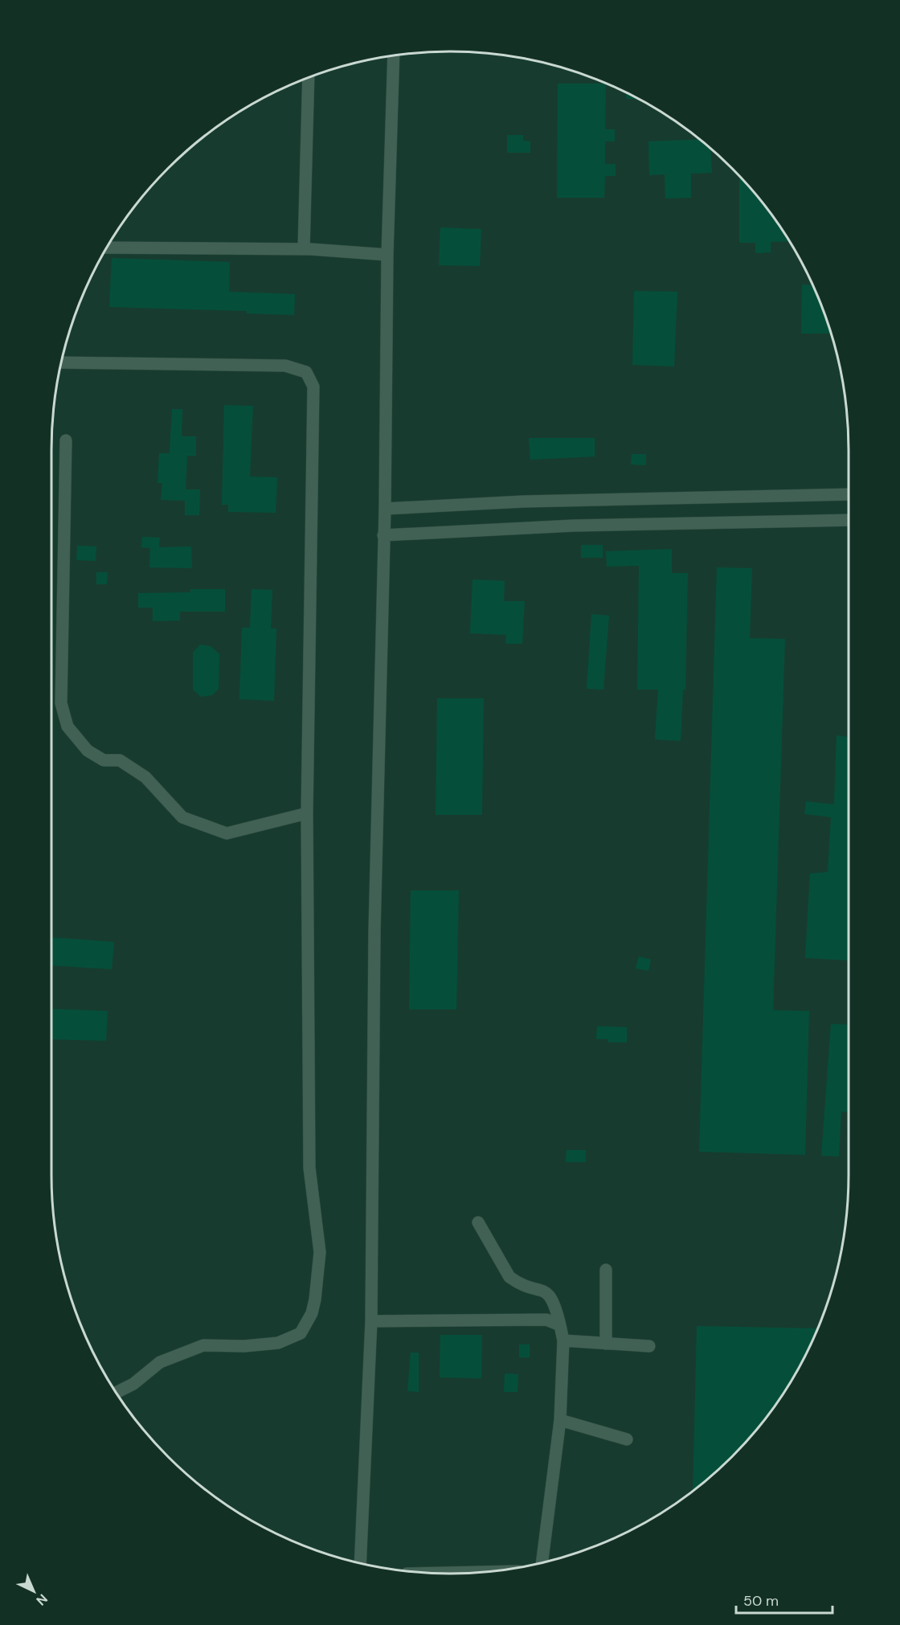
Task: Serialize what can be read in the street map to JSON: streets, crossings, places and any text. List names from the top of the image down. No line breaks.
{"scale_bar":"50 m","north":"bottom right"}
